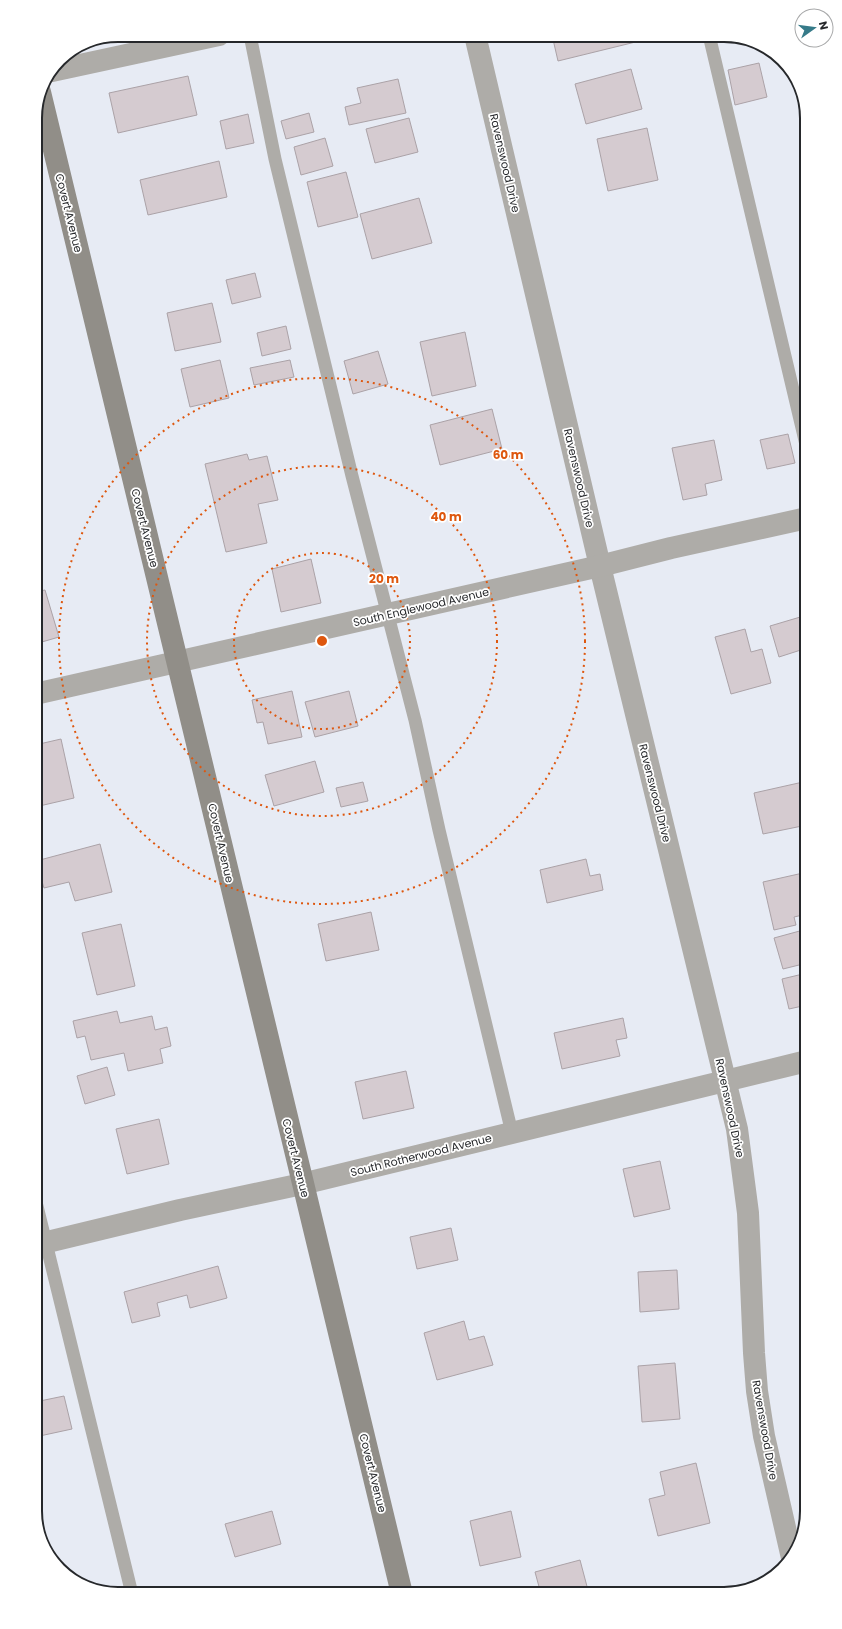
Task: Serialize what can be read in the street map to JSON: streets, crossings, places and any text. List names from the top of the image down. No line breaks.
{"streets":{"main road":["Covert Avenue"],"street":["Ravenswood Drive","South Englewood Avenue","South Rotherwood Avenue"]},"crossings":[["Ravenswood Drive","South Englewood Avenue"],["Ravenswood Drive","South Rotherwood Avenue"],["Covert Avenue","South Englewood Avenue"],["Covert Avenue","South Rotherwood Avenue"]],"north":"right","rings":["60 m","40 m","20 m"]}
